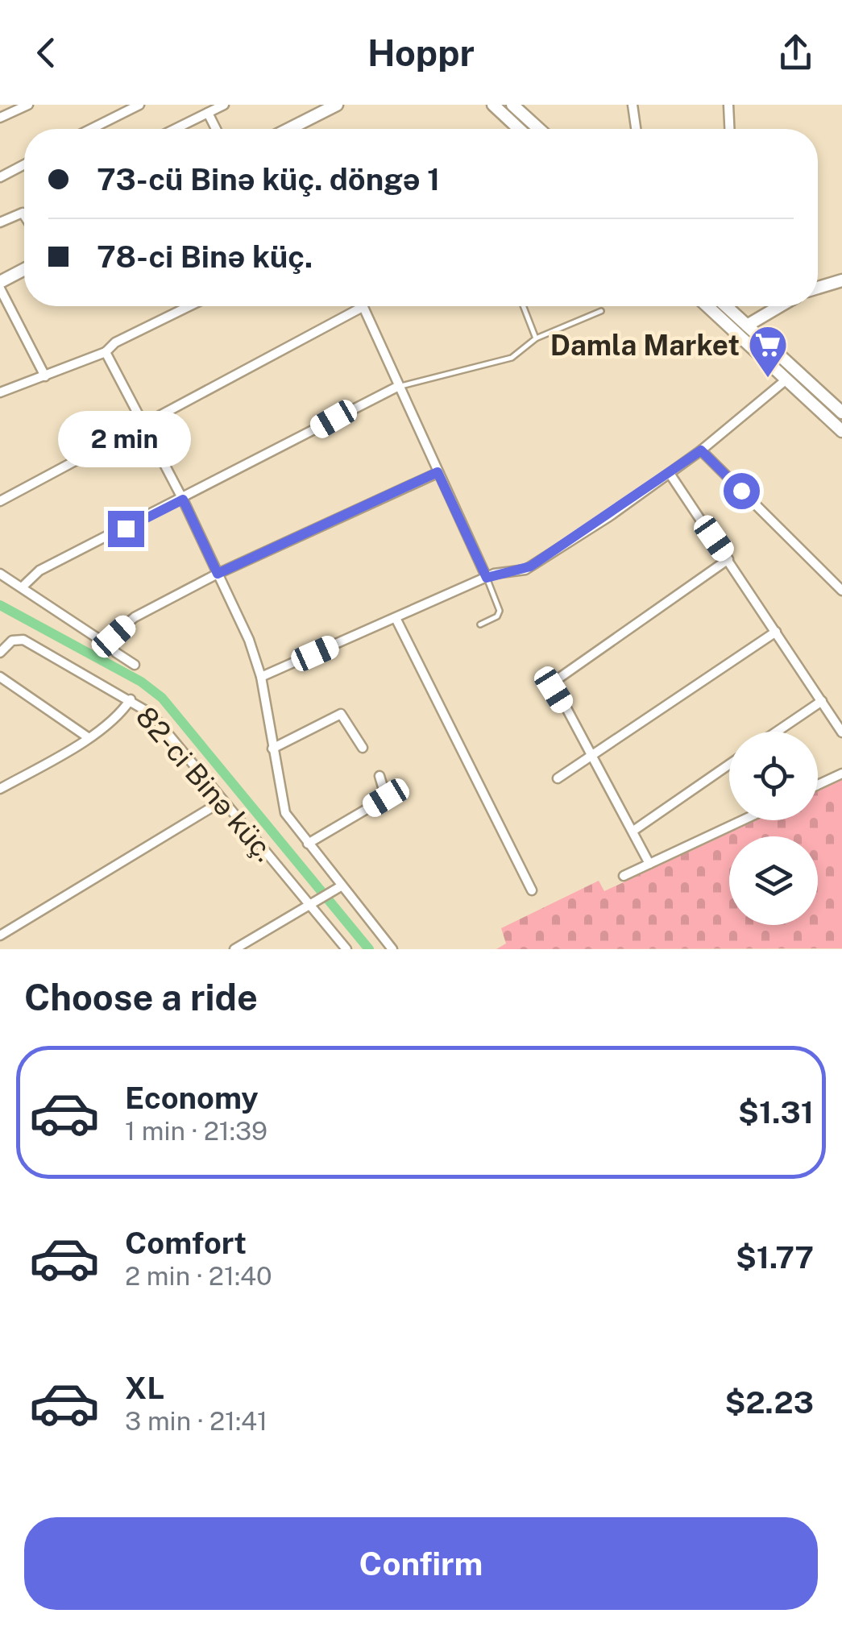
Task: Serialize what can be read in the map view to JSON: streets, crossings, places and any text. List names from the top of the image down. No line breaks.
{"streets":{"street":["82-ci Binə küç."]},"places":{"supermarket":["Damla Market"]},"page":{"header":"Hoppr","banner":["73-cü Binə küç. döngə 1","78-ci Binə küç."],"bubble":"2 min","heading":"Choose a ride","list":[{"name":"Economy","note":"1 min · 21:39","value":"$1.31"},{"name":"Comfort","note":"2 min · 21:40","value":"$1.77"},{"name":"XL","note":"3 min · 21:41","value":"$2.23"}],"buttons":"Confirm"}}
